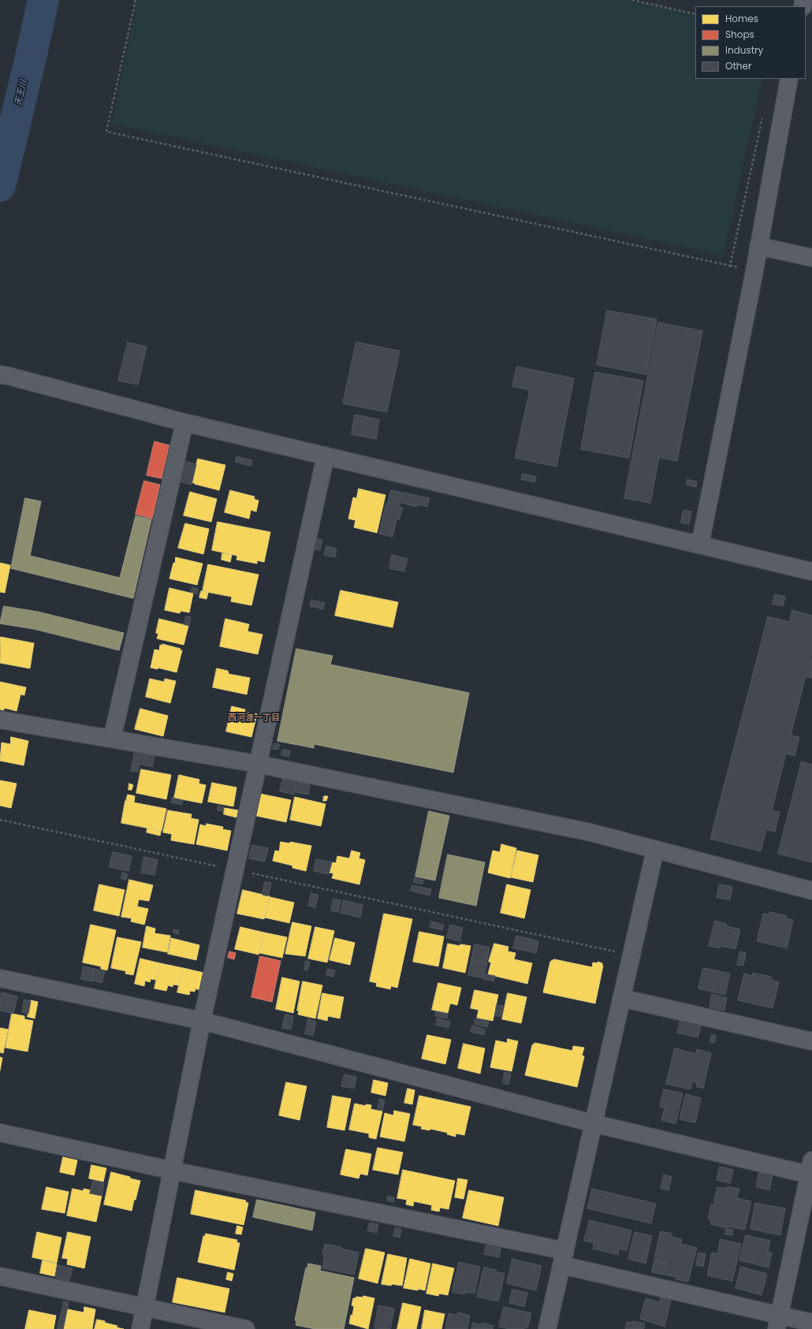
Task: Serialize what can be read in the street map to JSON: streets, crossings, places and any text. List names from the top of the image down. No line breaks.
{"districts":["西河渡一丁目"],"water":["天王川"],"legend":["Homes","Shops","Industry","Other"]}
